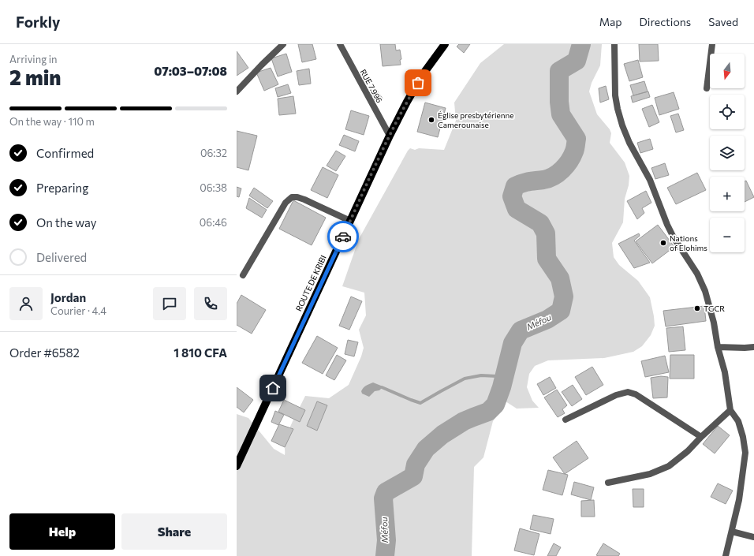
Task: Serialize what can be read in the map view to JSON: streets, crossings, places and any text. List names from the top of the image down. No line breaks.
{"streets":{"main road":["ROUTE DE KRIBI"],"street":["RUE 7.996"]},"crossings":[["RUE 7.996","ROUTE DE KRIBI"]],"water":["Méfou"],"places":["Église presbytérienne Camerounaise","Nations of Elohims","TGCR"],"north":"bottom","page":{"header":"Forkly","nav":["Map","Directions","Saved"],"heading":["2 min","Arriving in","07:03–07:08"],"panel":["Jordan","Courier · 4.4","Order #6582","1 810 CFA"],"map_buttons":["+","−"],"bar":"On the way · 110 m","list":[["Confirmed","06:32"],["Preparing","06:38"],["On the way","06:46"],"Delivered"],"buttons":["Help","Share"]}}
